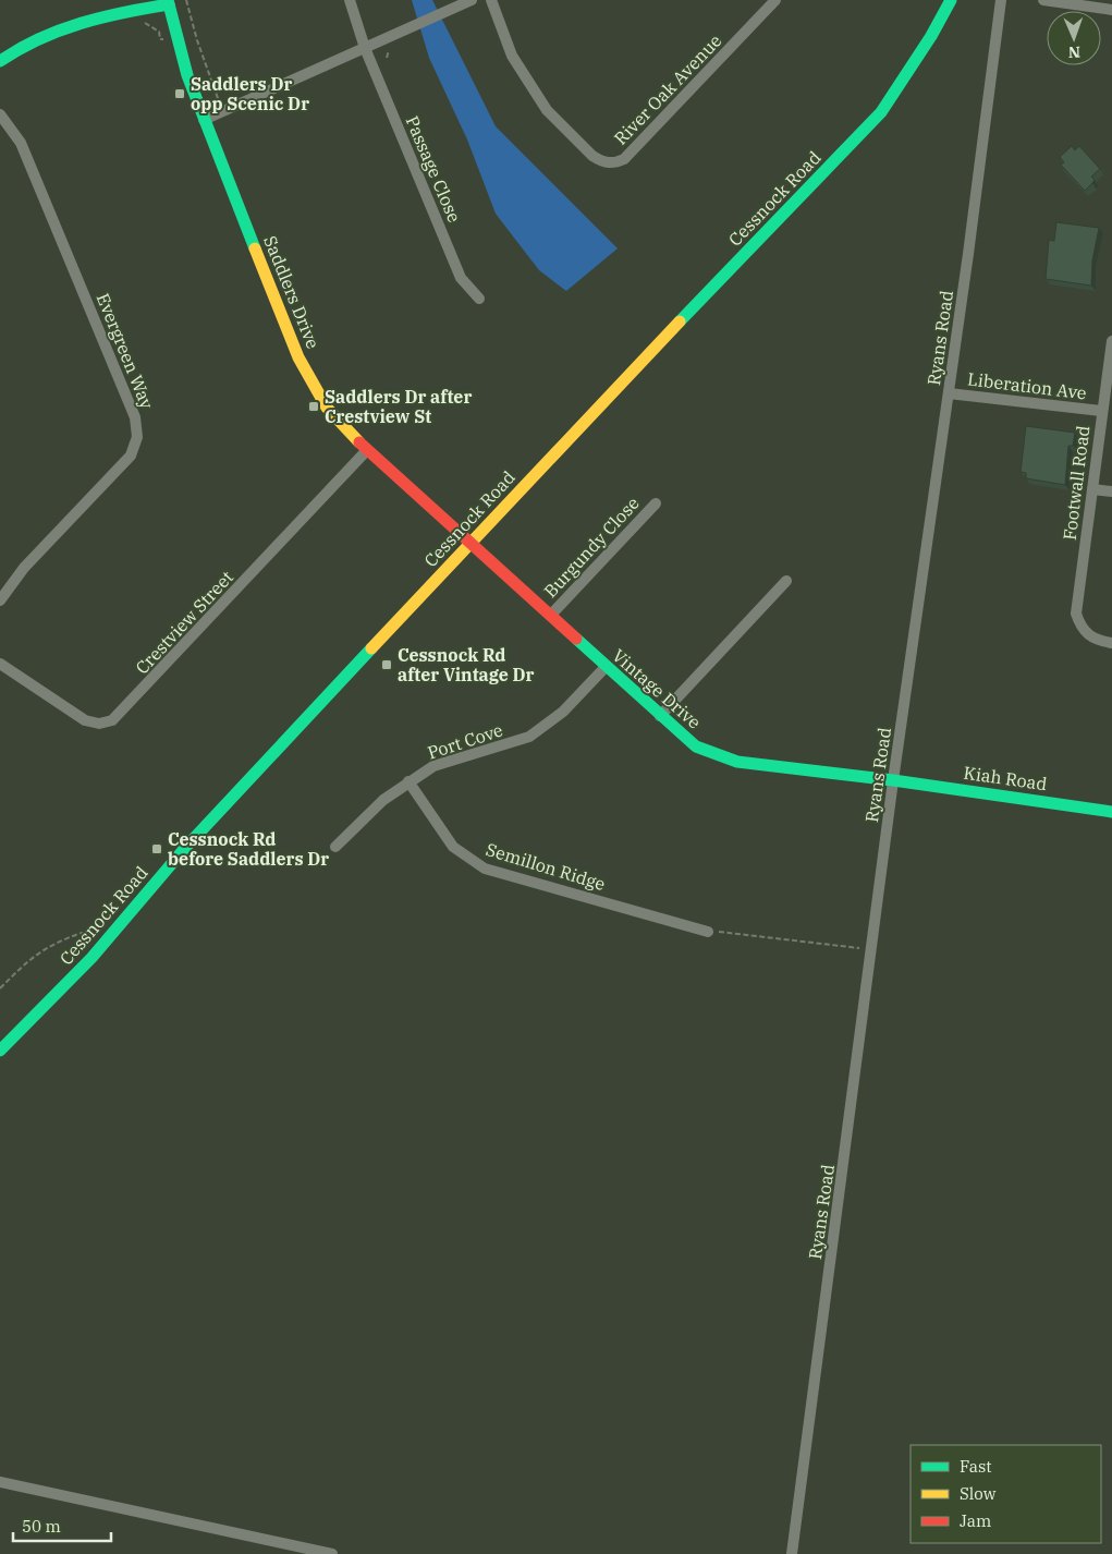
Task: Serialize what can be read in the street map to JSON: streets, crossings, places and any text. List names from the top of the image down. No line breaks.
{"streets":{"street":["River Oak Avenue","Passage Close","Cessnock Road","Saddlers Drive","Ryans Road","Evergreen Way","Liberation Ave","Footwall Road","Burgundy Close","Crestview Street","Vintage Drive","Port Cove","Kiah Road","Semillon Ridge"]},"crossings":[["Cessnock Road","Saddlers Drive"],["Cessnock Road","Vintage Drive"],["Saddlers Drive","Crestview Street"],["Saddlers Drive","Vintage Drive"],["Ryans Road","Liberation Ave"],["Ryans Road","Vintage Drive"],["Ryans Road","Kiah Road"],["Liberation Ave","Footwall Road"],["Burgundy Close","Vintage Drive"],["Vintage Drive","Port Cove"],["Vintage Drive","Kiah Road"],["Port Cove","Semillon Ridge"]],"places":{"transit":["Saddlers Dr opp Scenic Dr","Saddlers Dr after Crestview St","Cessnock Rd after Vintage Dr","Cessnock Rd before Saddlers Dr"]},"legend":["Fast","Slow","Jam"],"scale_bar":"50 m","north":"bottom"}
